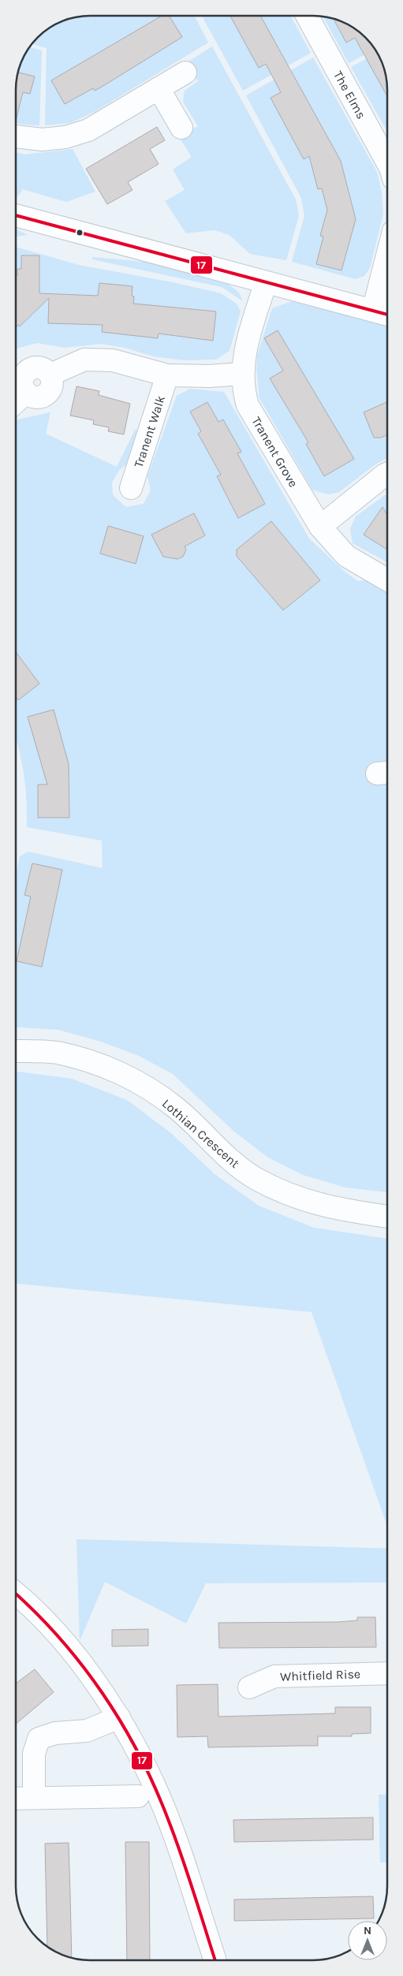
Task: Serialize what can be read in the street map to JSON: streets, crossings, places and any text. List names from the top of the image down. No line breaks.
{"streets":{"street":["The Elms","Tranent Walk","Tranent Grove","Lothian Crescent","Whitfield Rise"]},"lines":["transit line 17"],"north":"top"}
